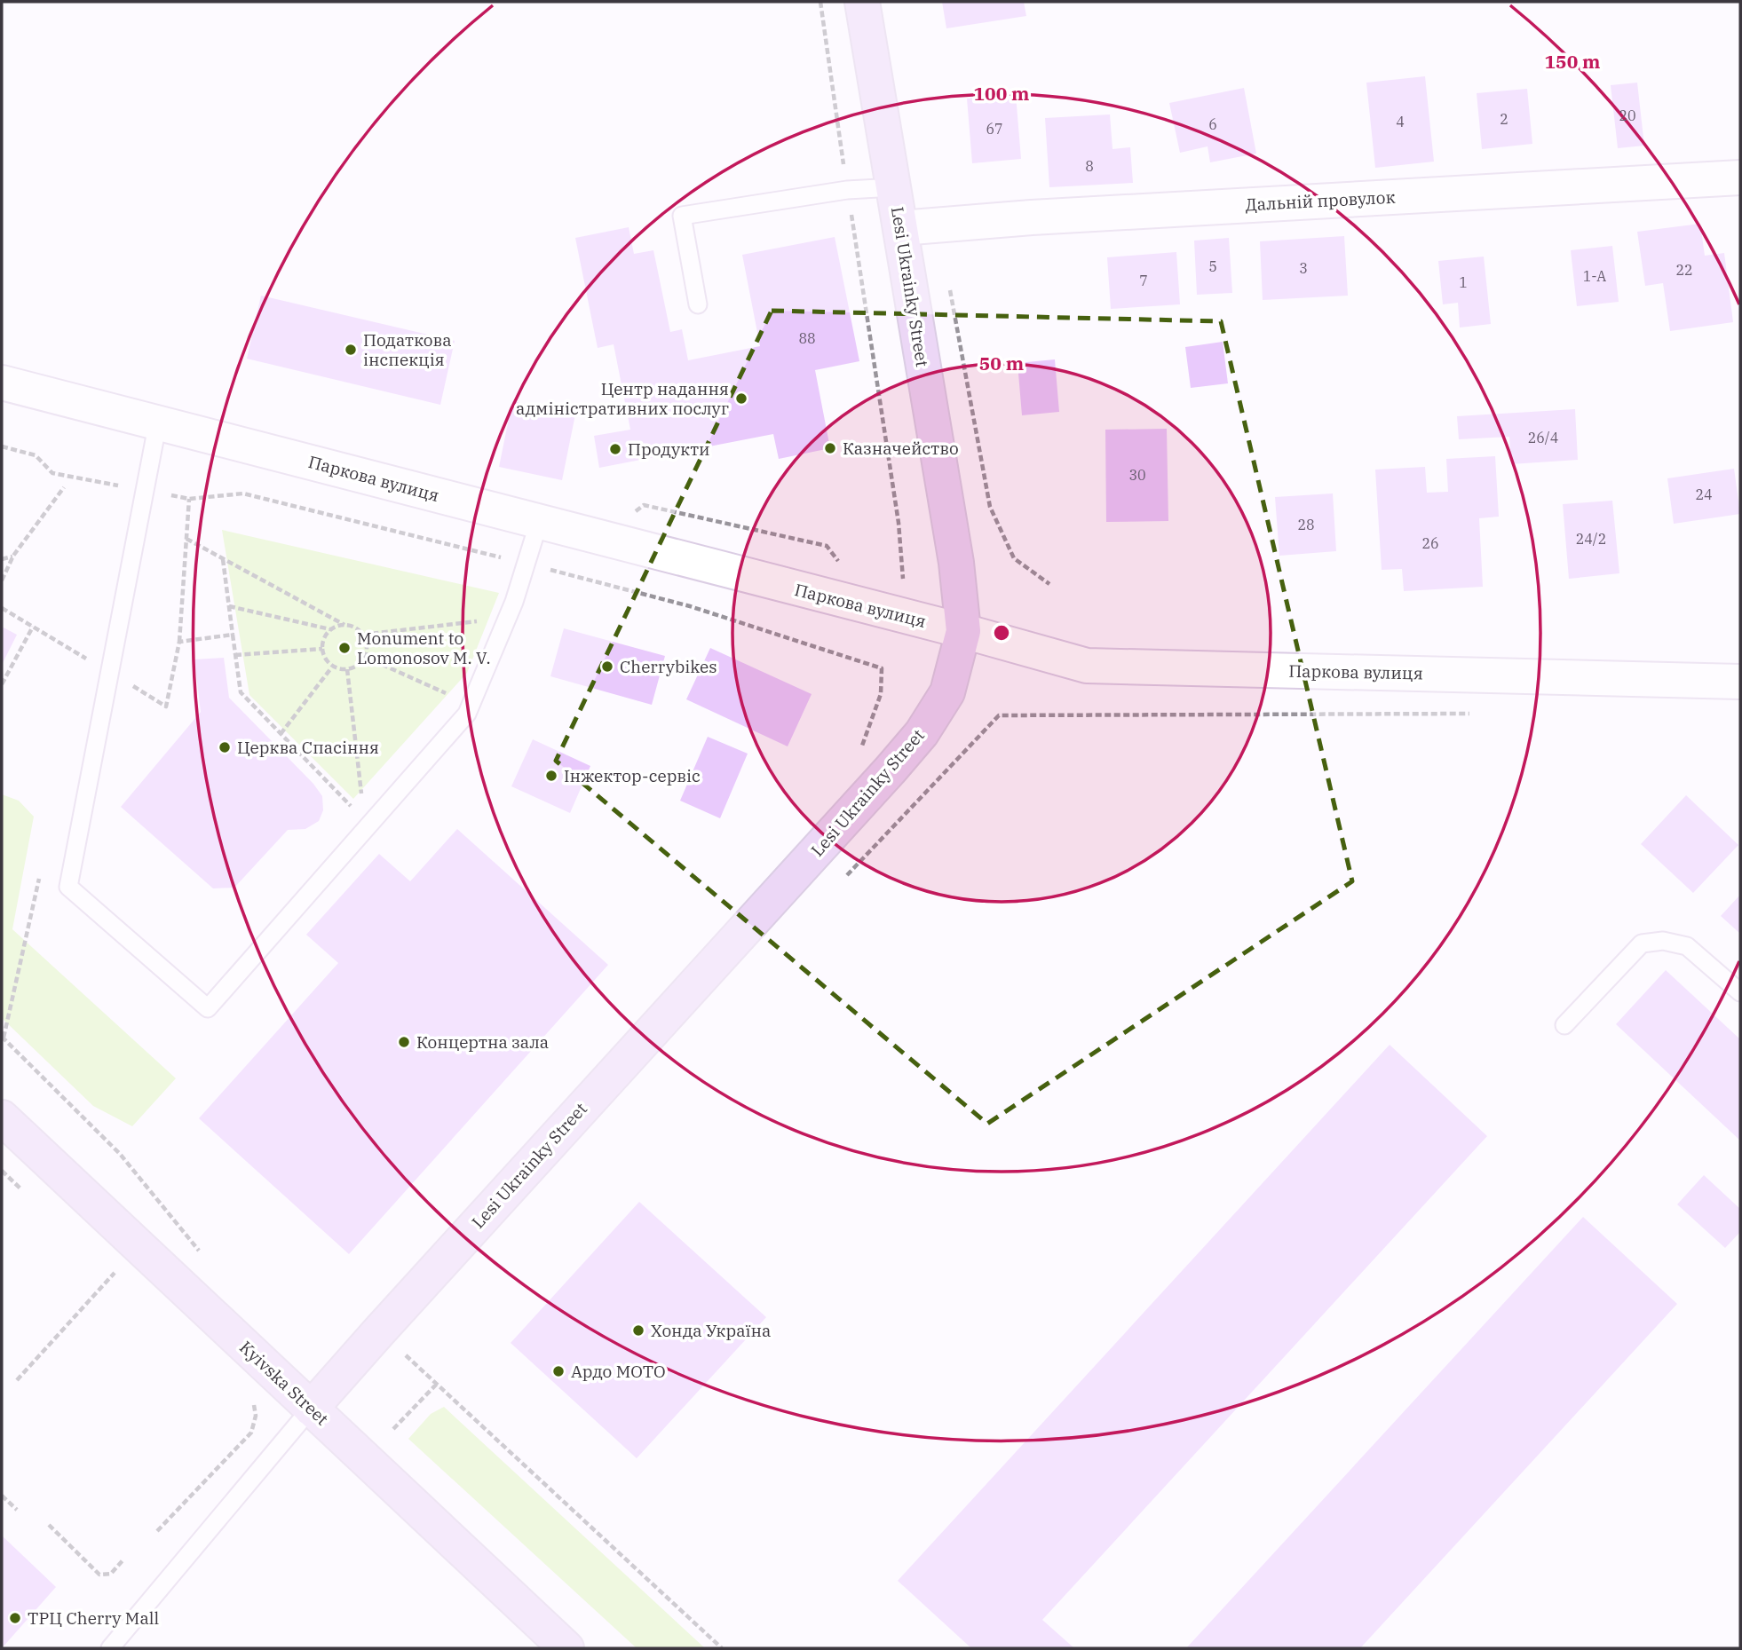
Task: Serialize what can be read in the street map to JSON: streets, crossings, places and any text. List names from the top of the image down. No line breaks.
{"streets":{"street":["Дальній провулок","Lesi Ukrainky Street","Паркова вулиця","Kyivska Street"]},"crossings":[["Дальній провулок","Lesi Ukrainky Street"],["Lesi Ukrainky Street","Паркова вулиця"],["Lesi Ukrainky Street","Kyivska Street"]],"places":["Податкова інспекція","Центр надання адміністративних послуг","Казначейство","Продукти","Monument to Lomonosov M. V.","Сherrybikes","Церква Спасіння","Інжектор-сервіс","Концертна зала","Хонда Україна","Ардо МОТО","ТРЦ Cherry Mall"],"house_numbers":["20","2","4","6","67","8","5","3","22","1-А","7","1","88","26/4","30","24","28","24/2","26"],"rings":["150 m","100 m","50 m"]}
